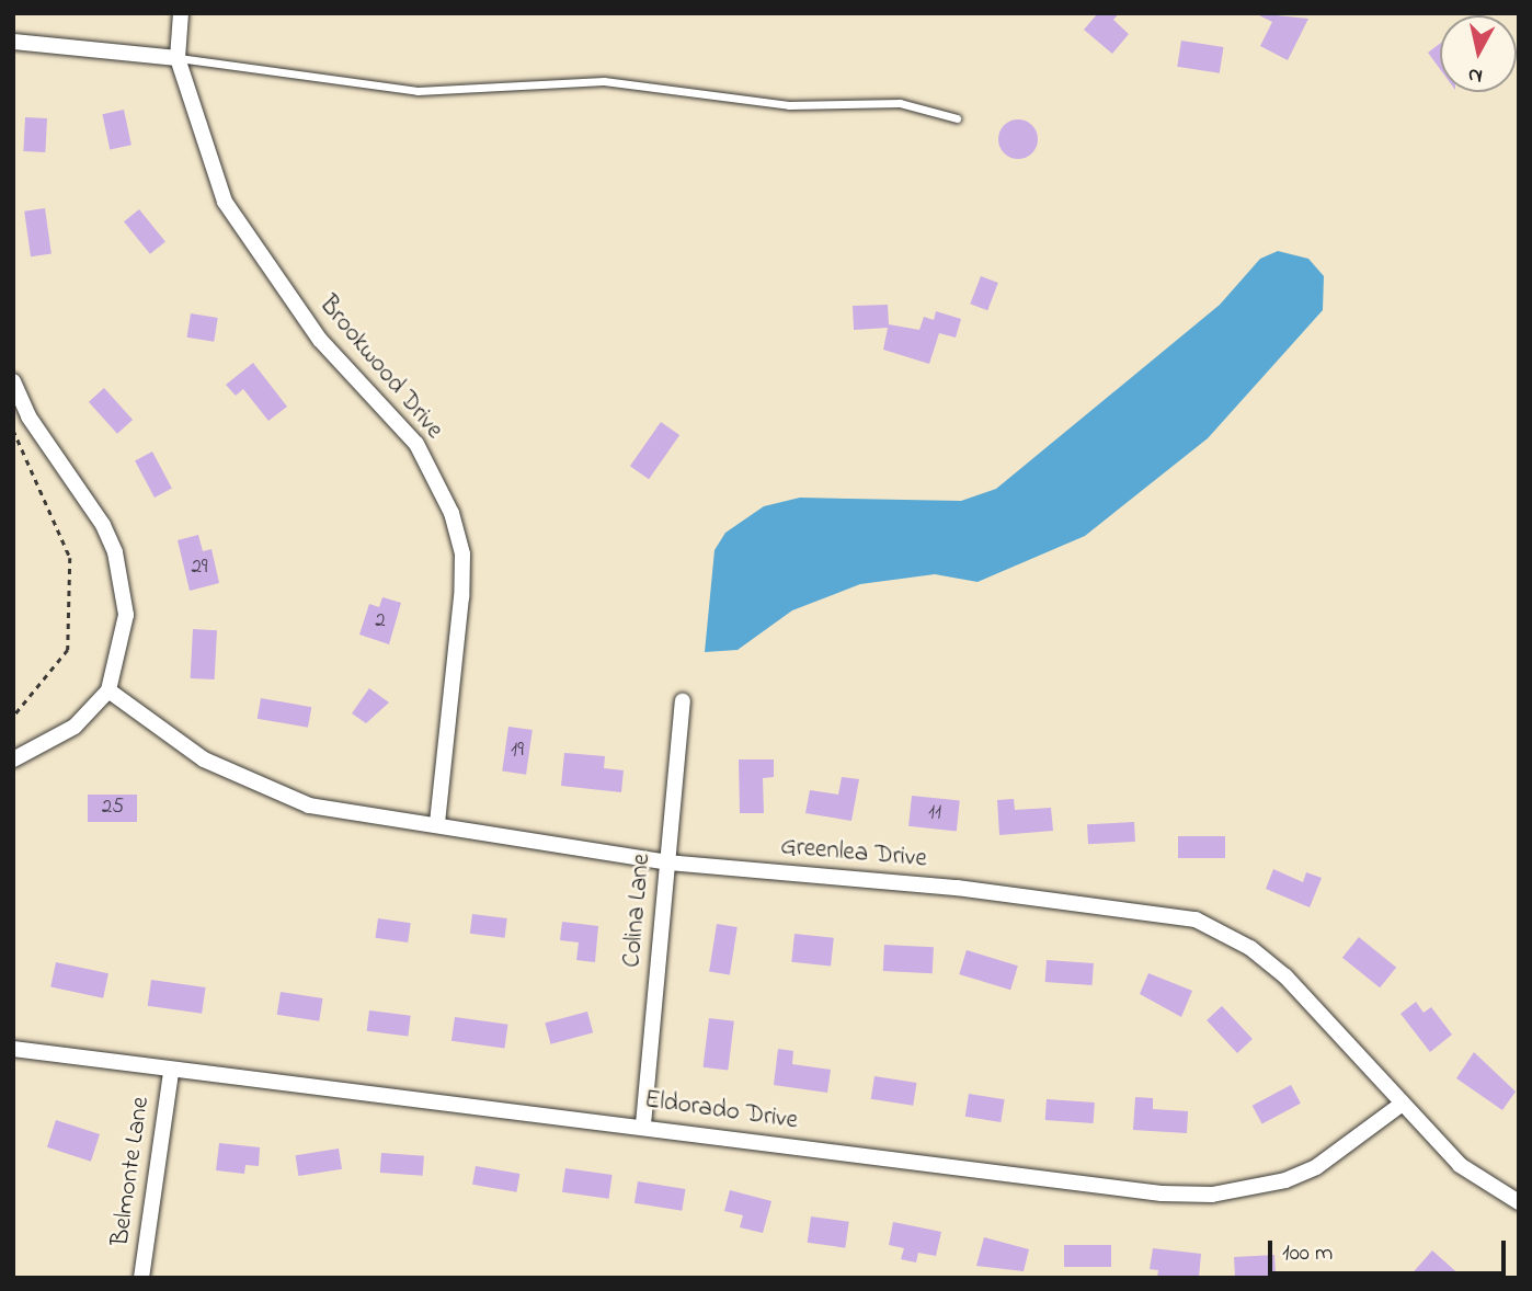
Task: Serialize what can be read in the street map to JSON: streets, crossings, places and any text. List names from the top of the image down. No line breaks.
{"streets":{"street":["Brookwood Drive","Greenlea Drive","Colina Lane","Eldorado Drive","Belmonte Lane"]},"crossings":[["Brookwood Drive","Greenlea Drive"],["Greenlea Drive","Colina Lane"],["Greenlea Drive","Eldorado Drive"],["Colina Lane","Eldorado Drive"],["Eldorado Drive","Belmonte Lane"]],"house_numbers":["29","2","19","25","11"],"scale_bar":"100 m","north":"bottom"}
